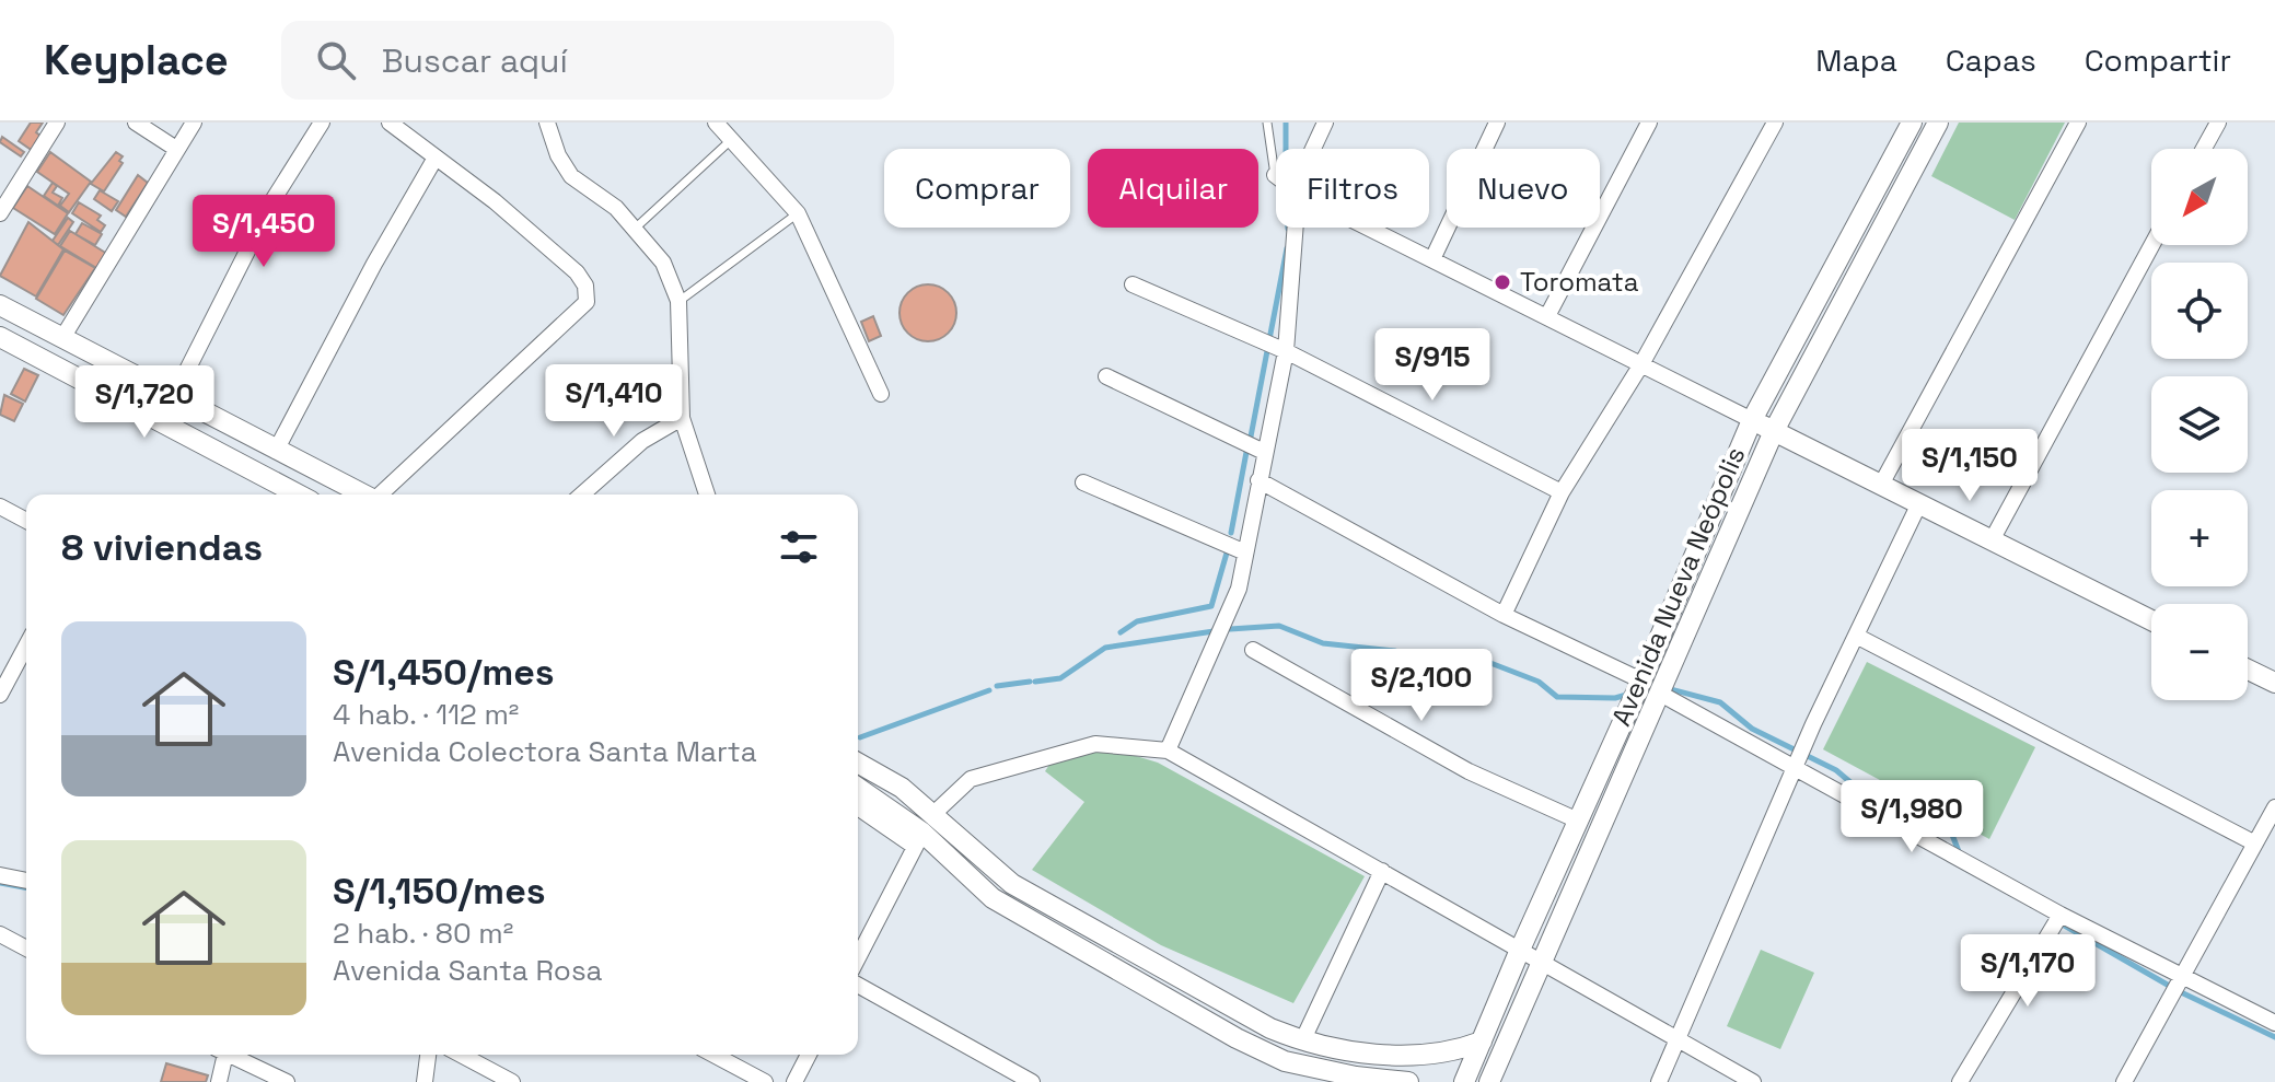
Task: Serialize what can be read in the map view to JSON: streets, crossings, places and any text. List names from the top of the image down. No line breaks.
{"streets":{"street":["Avenida Nueva Neópolis"]},"places":["Toromata"],"north":"bottom left","page":{"header":"Keyplace","search":"Buscar aquí","nav":["Mapa","Capas","Compartir"],"map_buttons":["+","−"],"chip":["Comprar","Alquilar","Filtros","Nuevo"],"price":["S/1,450","S/915","S/1,410","S/1,720","S/1,150","S/2,100","S/1,980","S/1,170"],"heading":"8 viviendas","list":[{"name":"S/1,450/mes","note":"4 hab. · 112 m² · Avenida Colectora Santa Marta"},{"name":"S/1,150/mes","note":"2 hab. · 80 m² · Avenida Santa Rosa"}]}}
